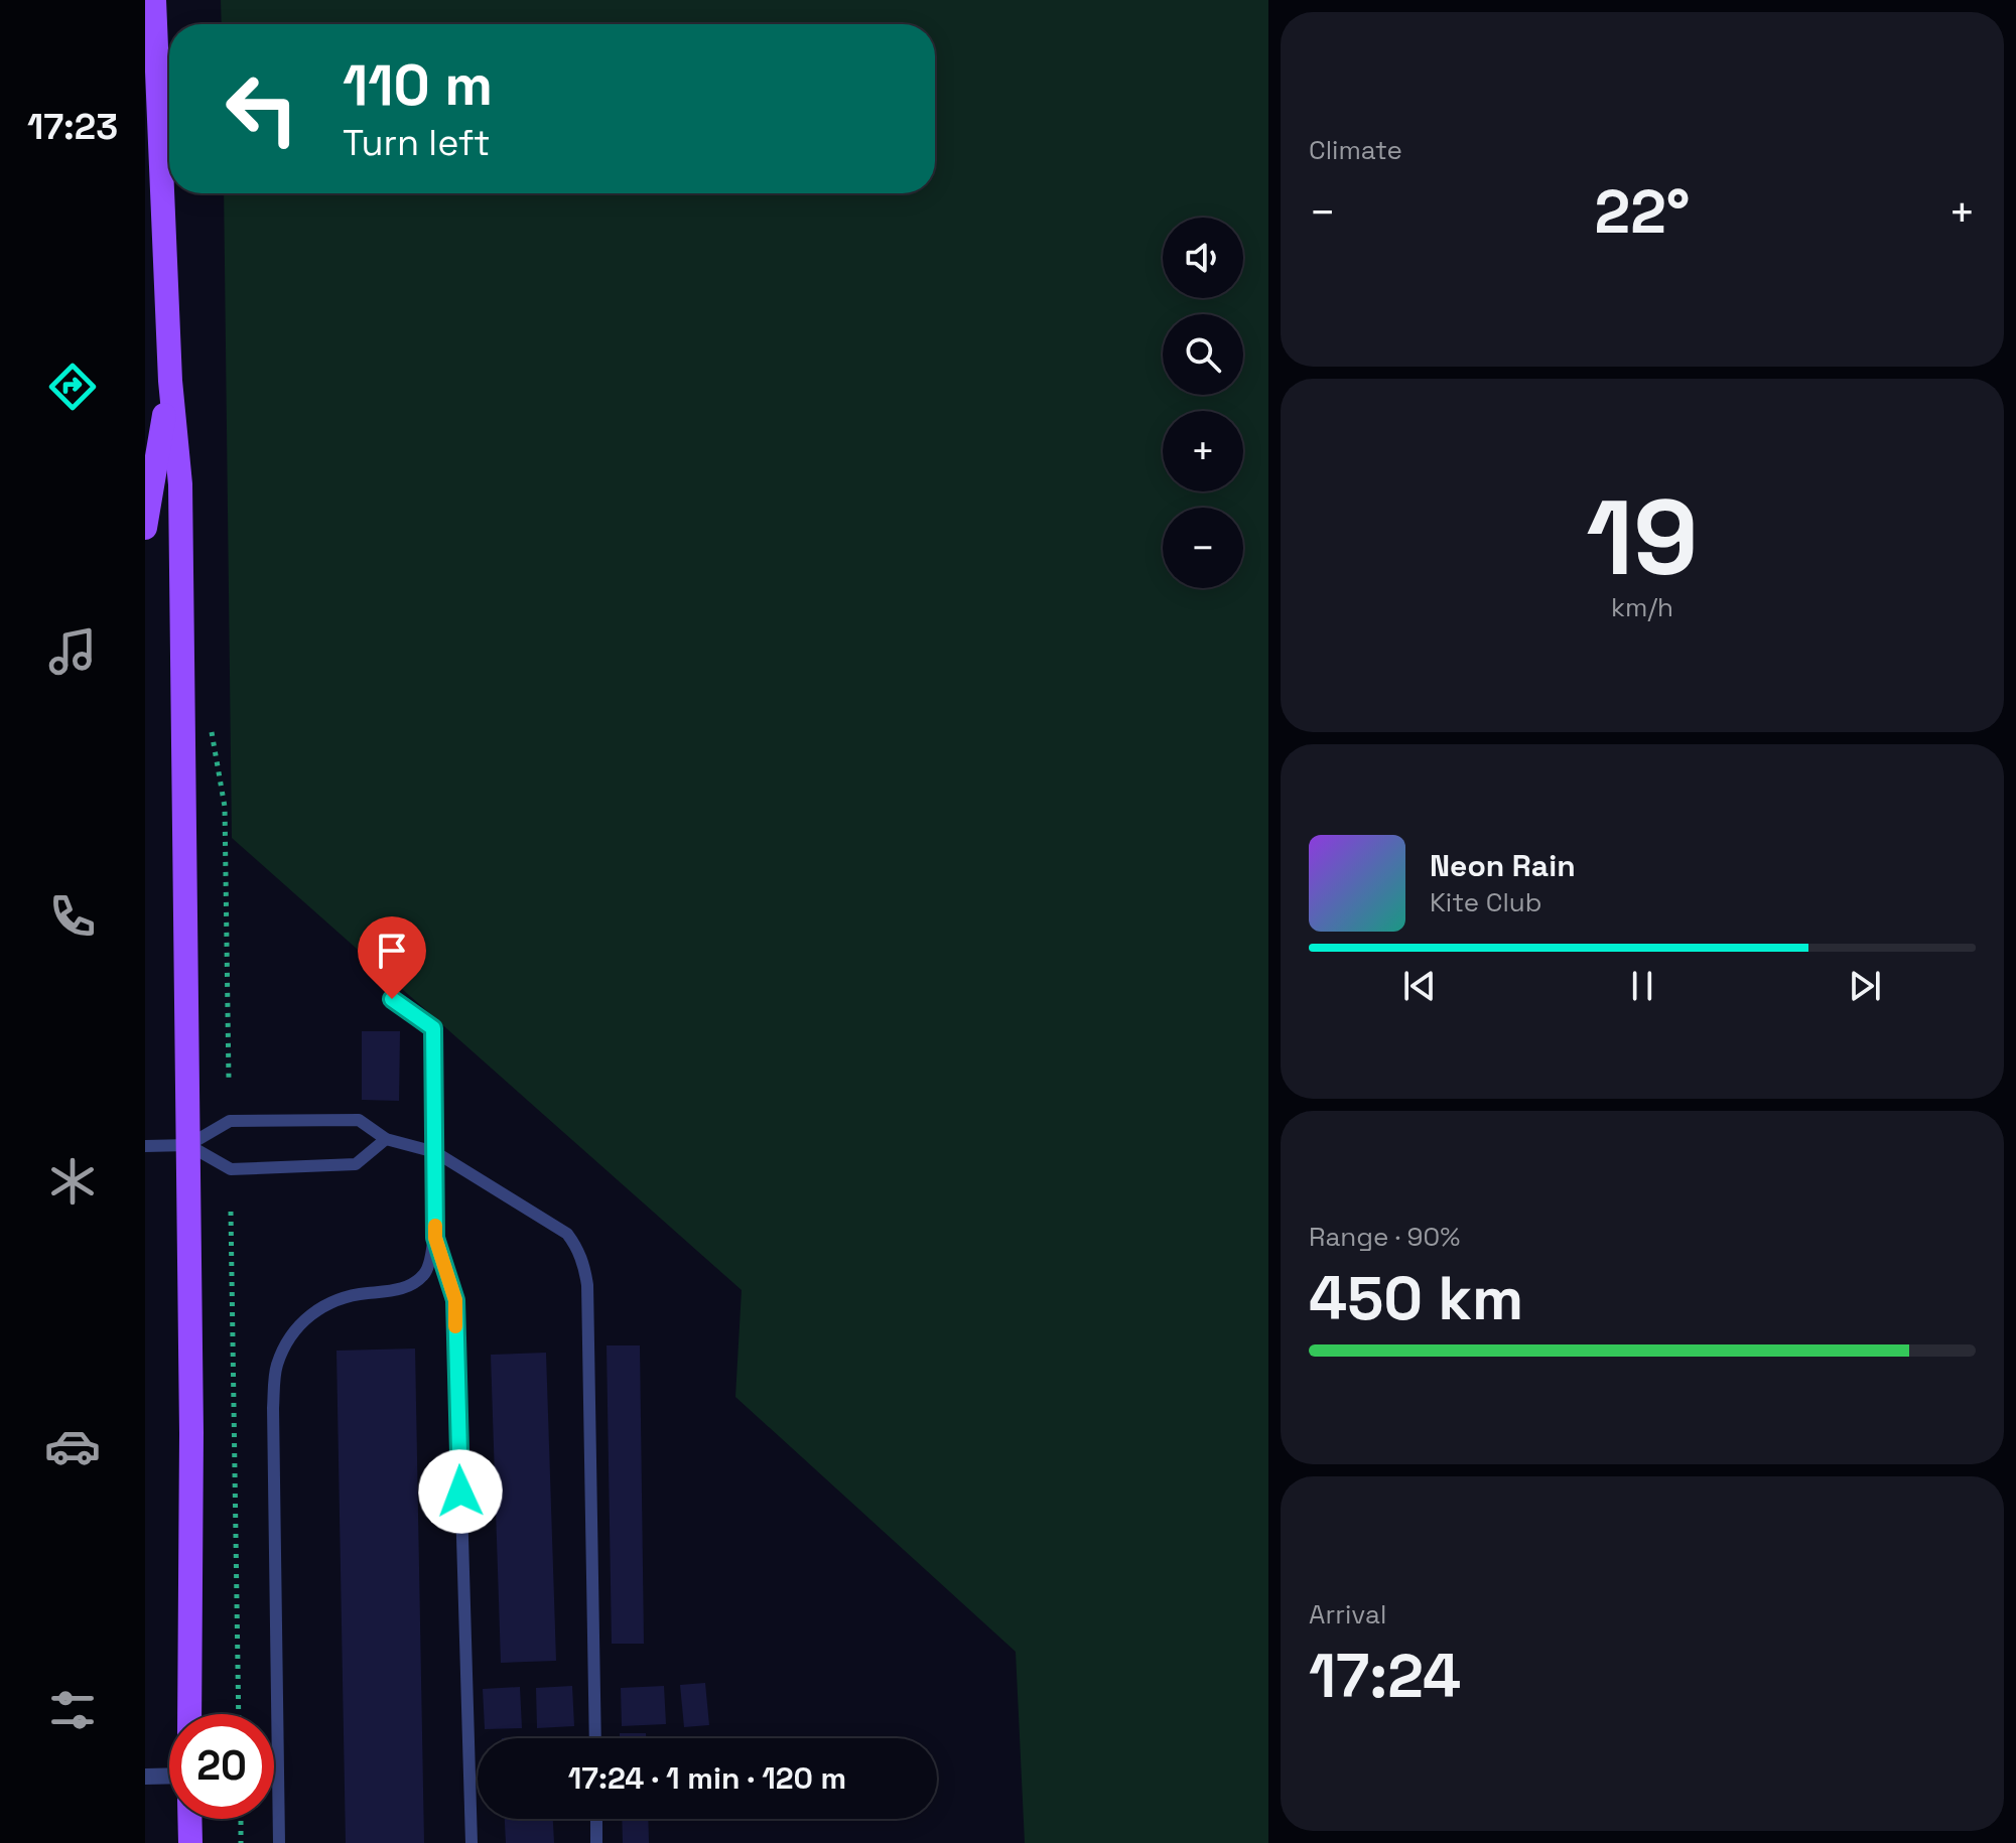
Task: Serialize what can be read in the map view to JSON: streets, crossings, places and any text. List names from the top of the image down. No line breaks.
{"page":{"tabs":"17:23","tile":["Climate",["19","km/h"],["Range · 90%","450 km"],["Arrival","17:24"]],"turn":["110 m","Turn left"],"heat":["−","22°","+"],"map_buttons":["+","−"],"song":["Neon Rain","Kite Club"],"limit":"20","trip":"17:24 · 1 min · 120 m"}}
